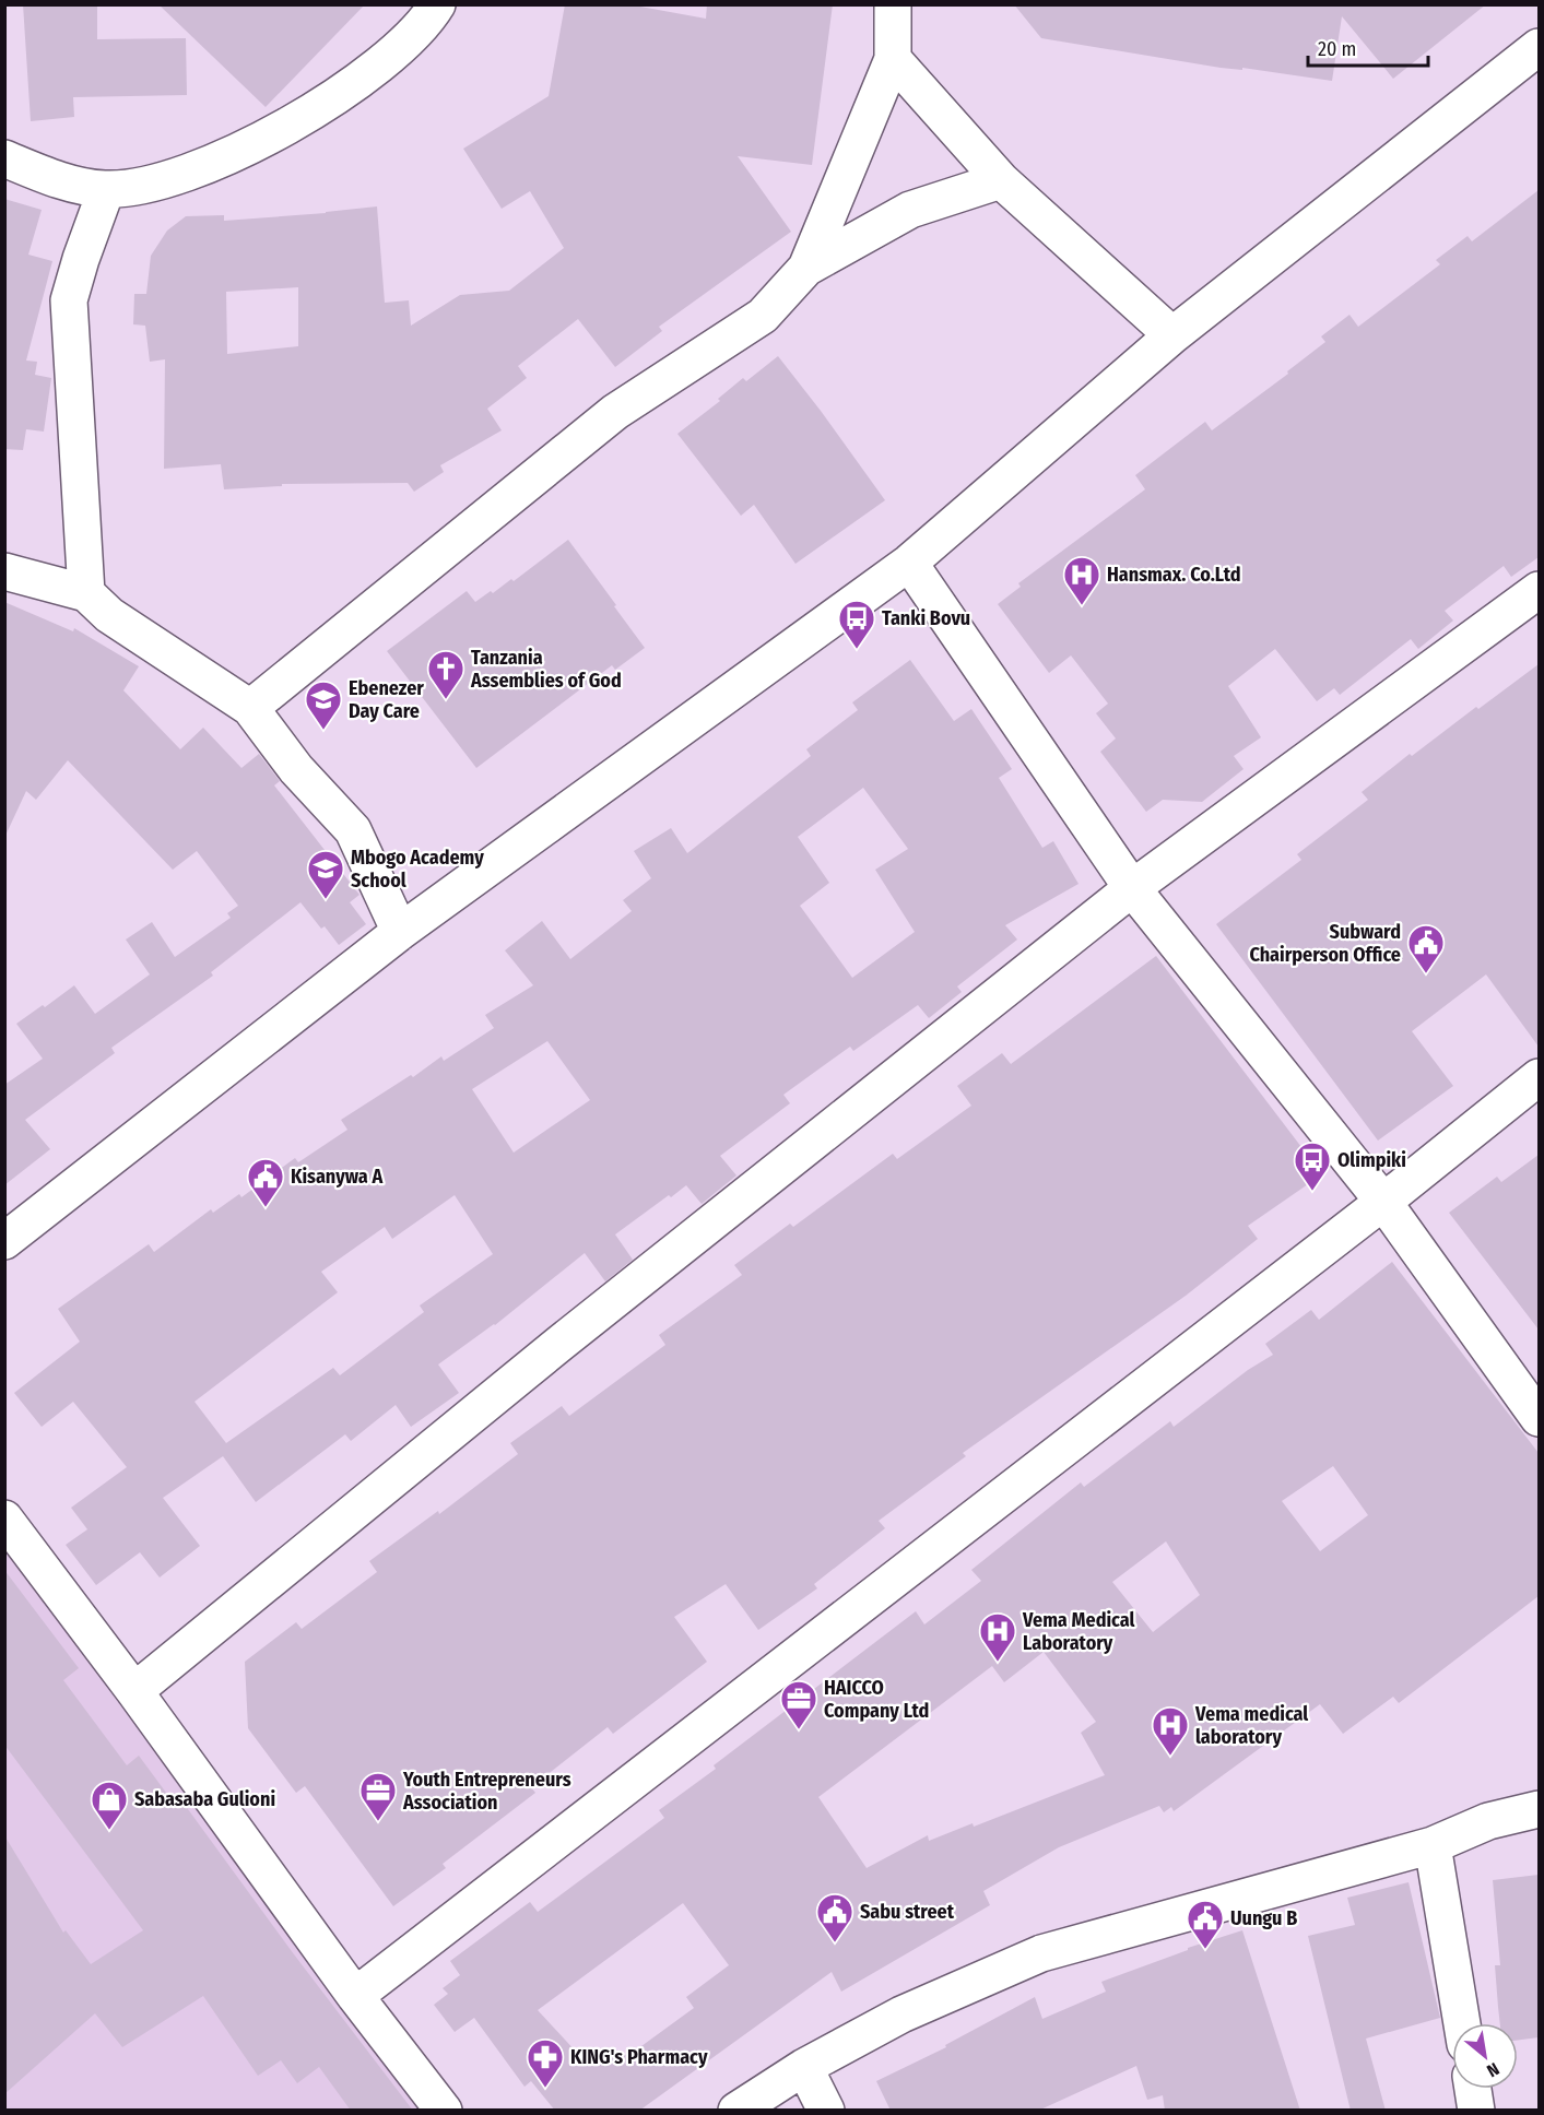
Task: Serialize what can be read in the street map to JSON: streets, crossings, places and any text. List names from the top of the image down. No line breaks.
{"places":{"hospital":["Hansmax. Co.Ltd","Vema Medical Laboratory","Vema medical laboratory"],"bus stop":["Tanki Bovu","Olimpiki"],"church":["Tanzania Assemblies of God"],"school or university":["Ebenezer Day Care","Mbogo Academy School"],"public building":["Subward Chairperson Office","Kisanywa A","Sabu street","Uungu B"],"office":["HAICCO Company Ltd","Youth Entrepreneurs Association"],"shop":["Sabasaba Gulioni"],"pharmacy":["KING's Pharmacy"]},"scale_bar":"20 m","north":"bottom right"}
